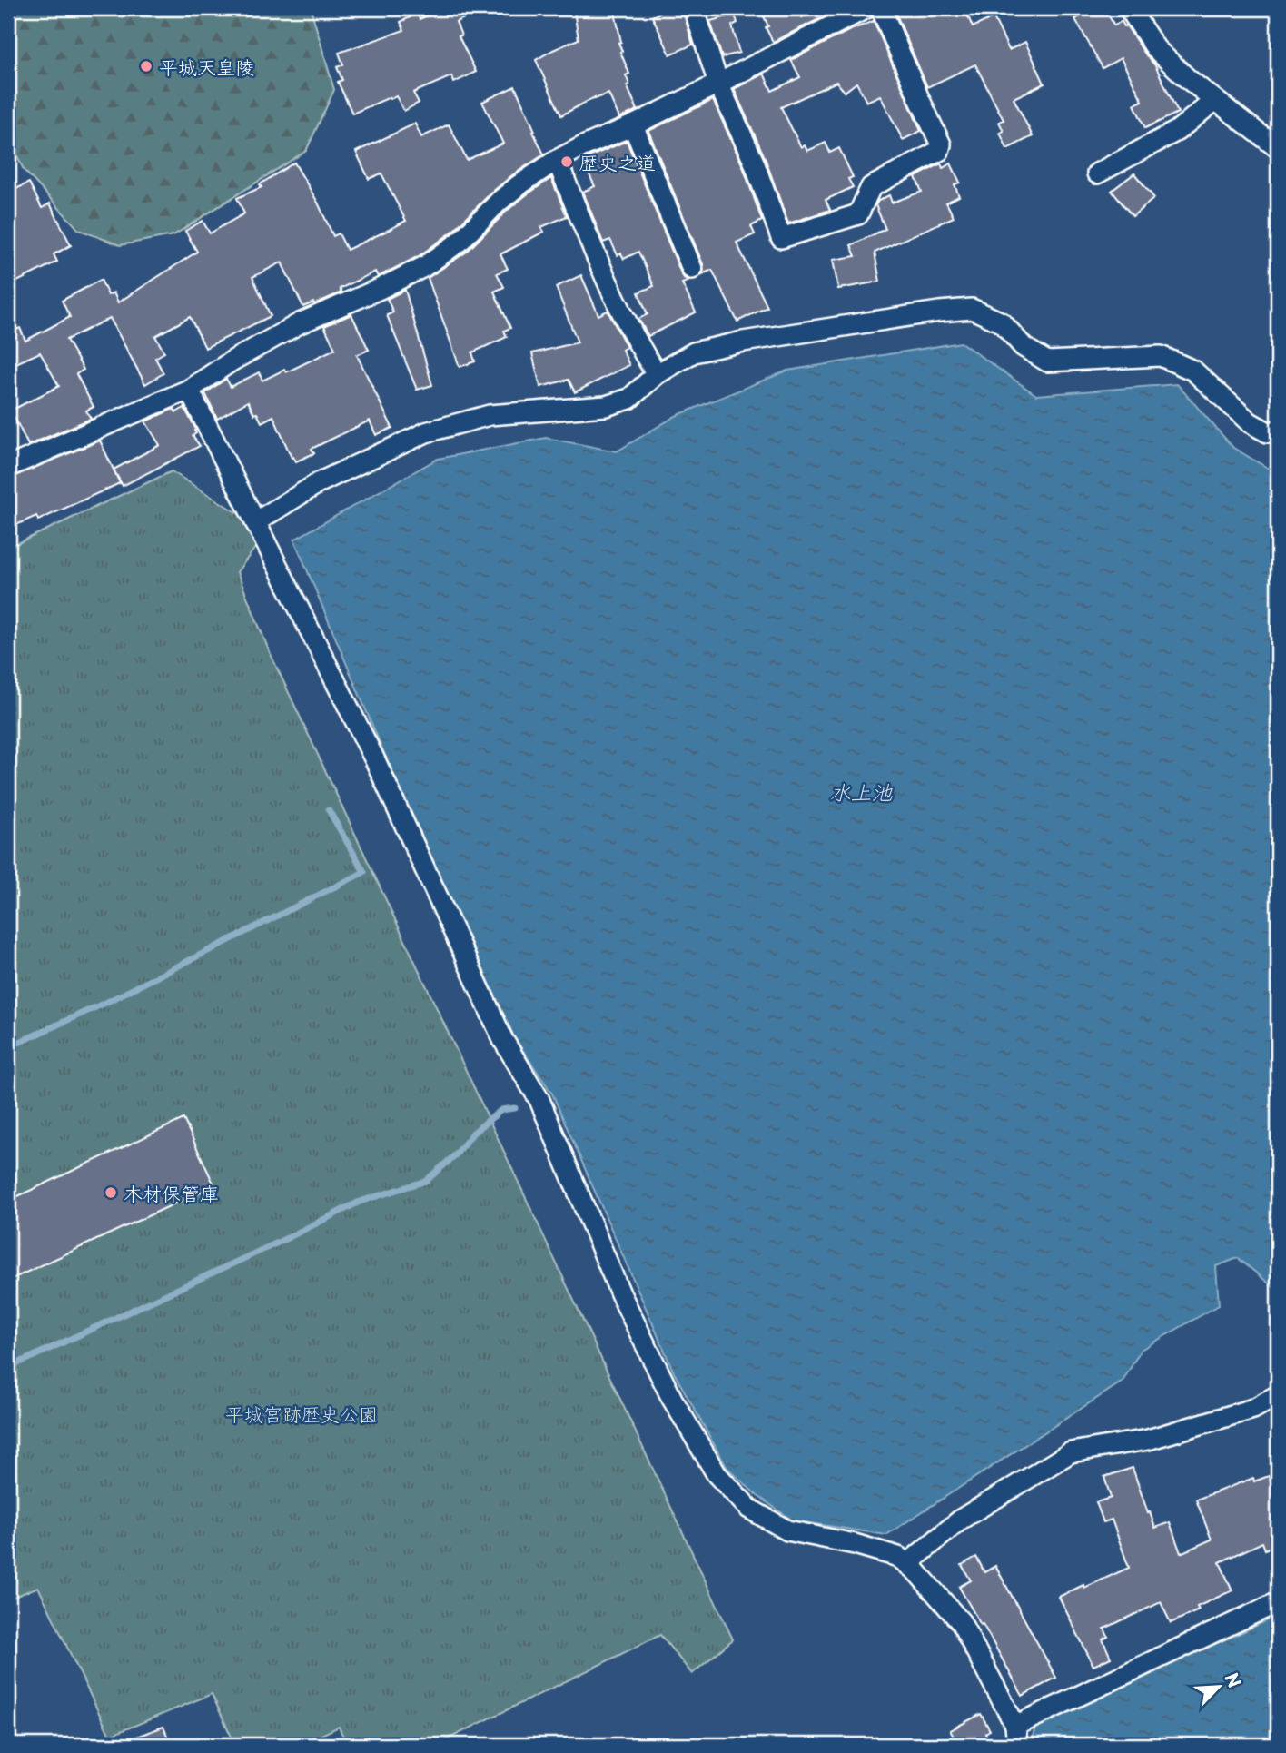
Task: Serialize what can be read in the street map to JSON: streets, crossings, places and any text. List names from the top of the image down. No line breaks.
{"water":["水上池"],"parks":["平城宮跡歴史公園"],"places":["平城天皇陵","歴史之道","木材保管庫"],"north":"top right"}
